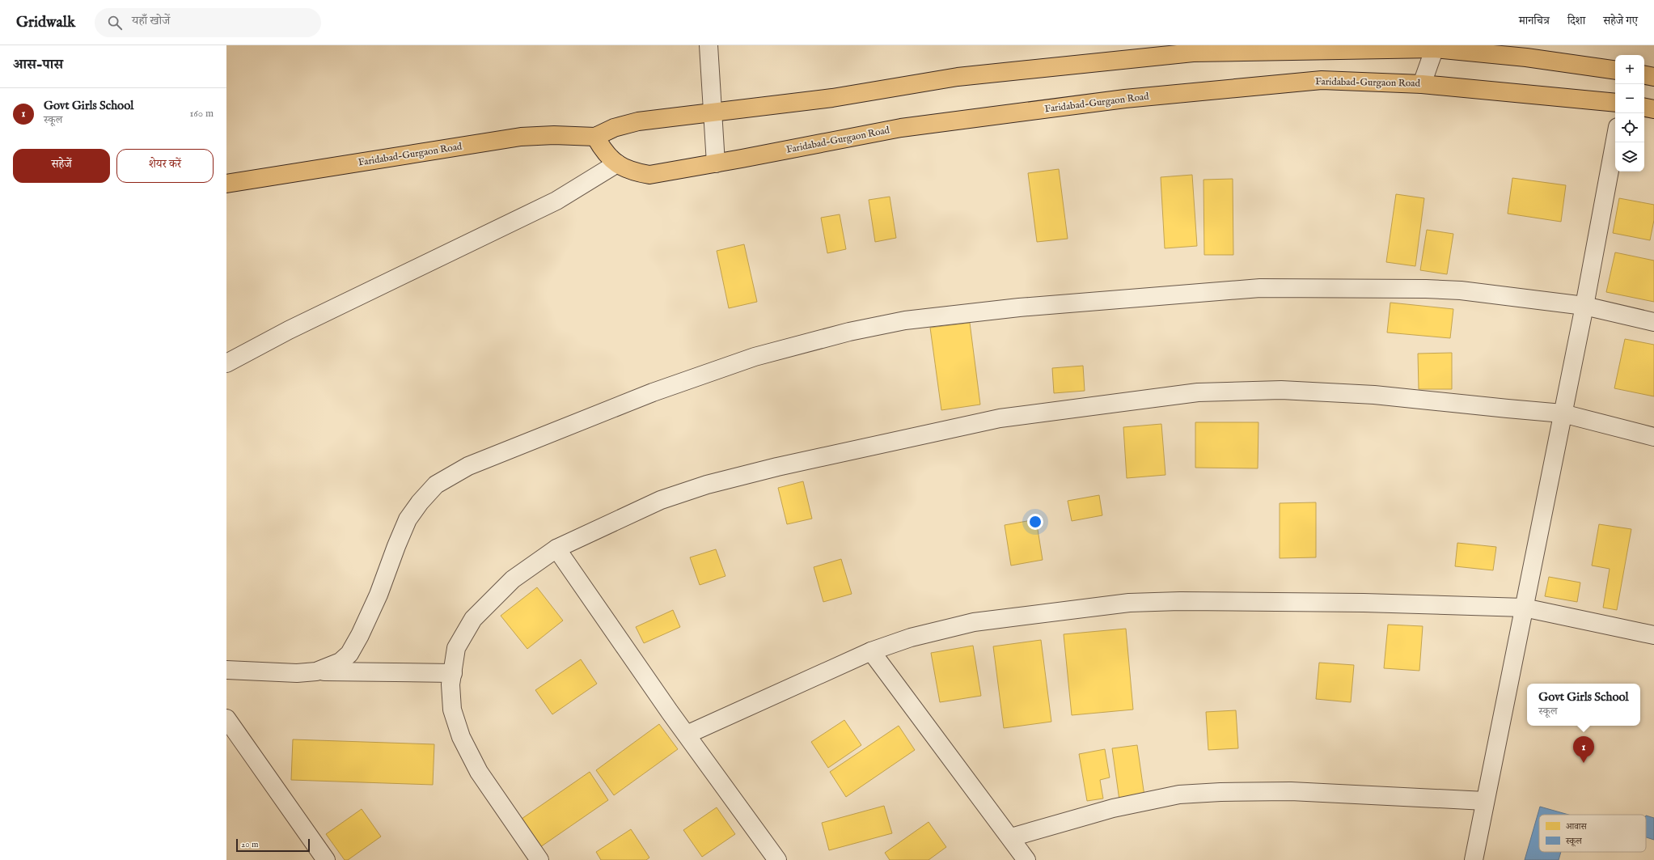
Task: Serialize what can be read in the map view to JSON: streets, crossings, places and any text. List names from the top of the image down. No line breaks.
{"streets":{"main road":["Faridabad-Gurgaon Road"]},"legend":["आवास","स्कूल"],"scale_bar":"20 m","page":{"header":"Gridwalk","search":"यहाँ खोजें","nav":["मानचित्र","दिशा","सहेजे गए"],"heading":"आस-पास","map_buttons":["+","−"],"list":[{"mark":"1","name":"Govt Girls School","note":"स्कूल","value":"160 m"}],"buttons":["सहेजें","शेयर करें"],"popup":["Govt Girls School","स्कूल"],"pins":"1","scale":"20 m"}}
